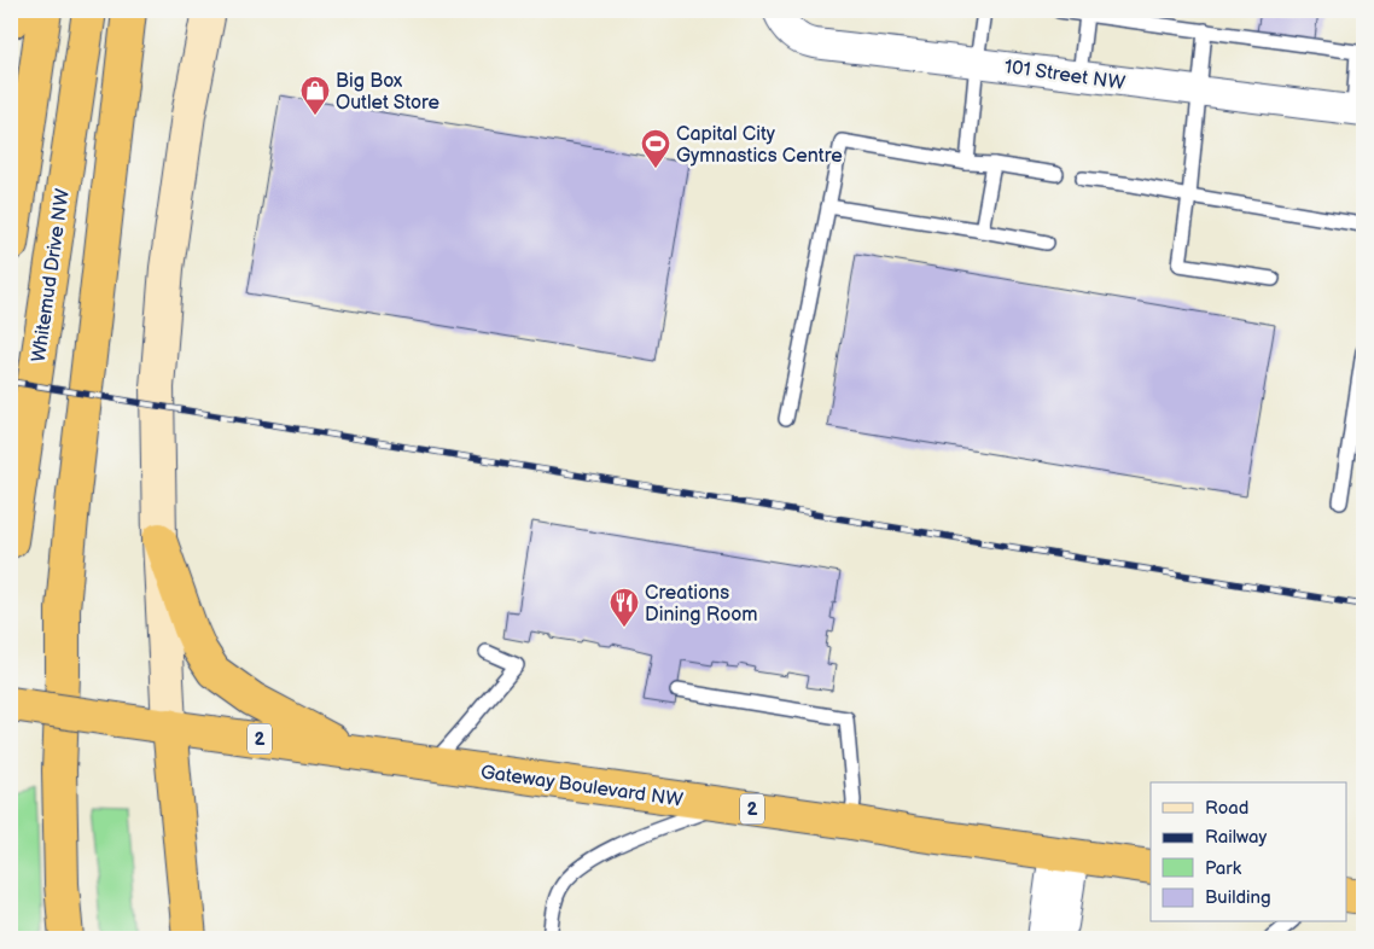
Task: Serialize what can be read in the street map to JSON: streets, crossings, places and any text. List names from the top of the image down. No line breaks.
{"streets":{"highway":["Whitemud Drive NW","2","Gateway Boulevard NW"],"street":["101 Street NW"]},"places":{"shop":["Big Box Outlet Store"],"sports":["Capital City Gymnastics Centre"],"restaurant":["Creations Dining Room"]},"legend":["Road","Railway","Park","Building"]}
